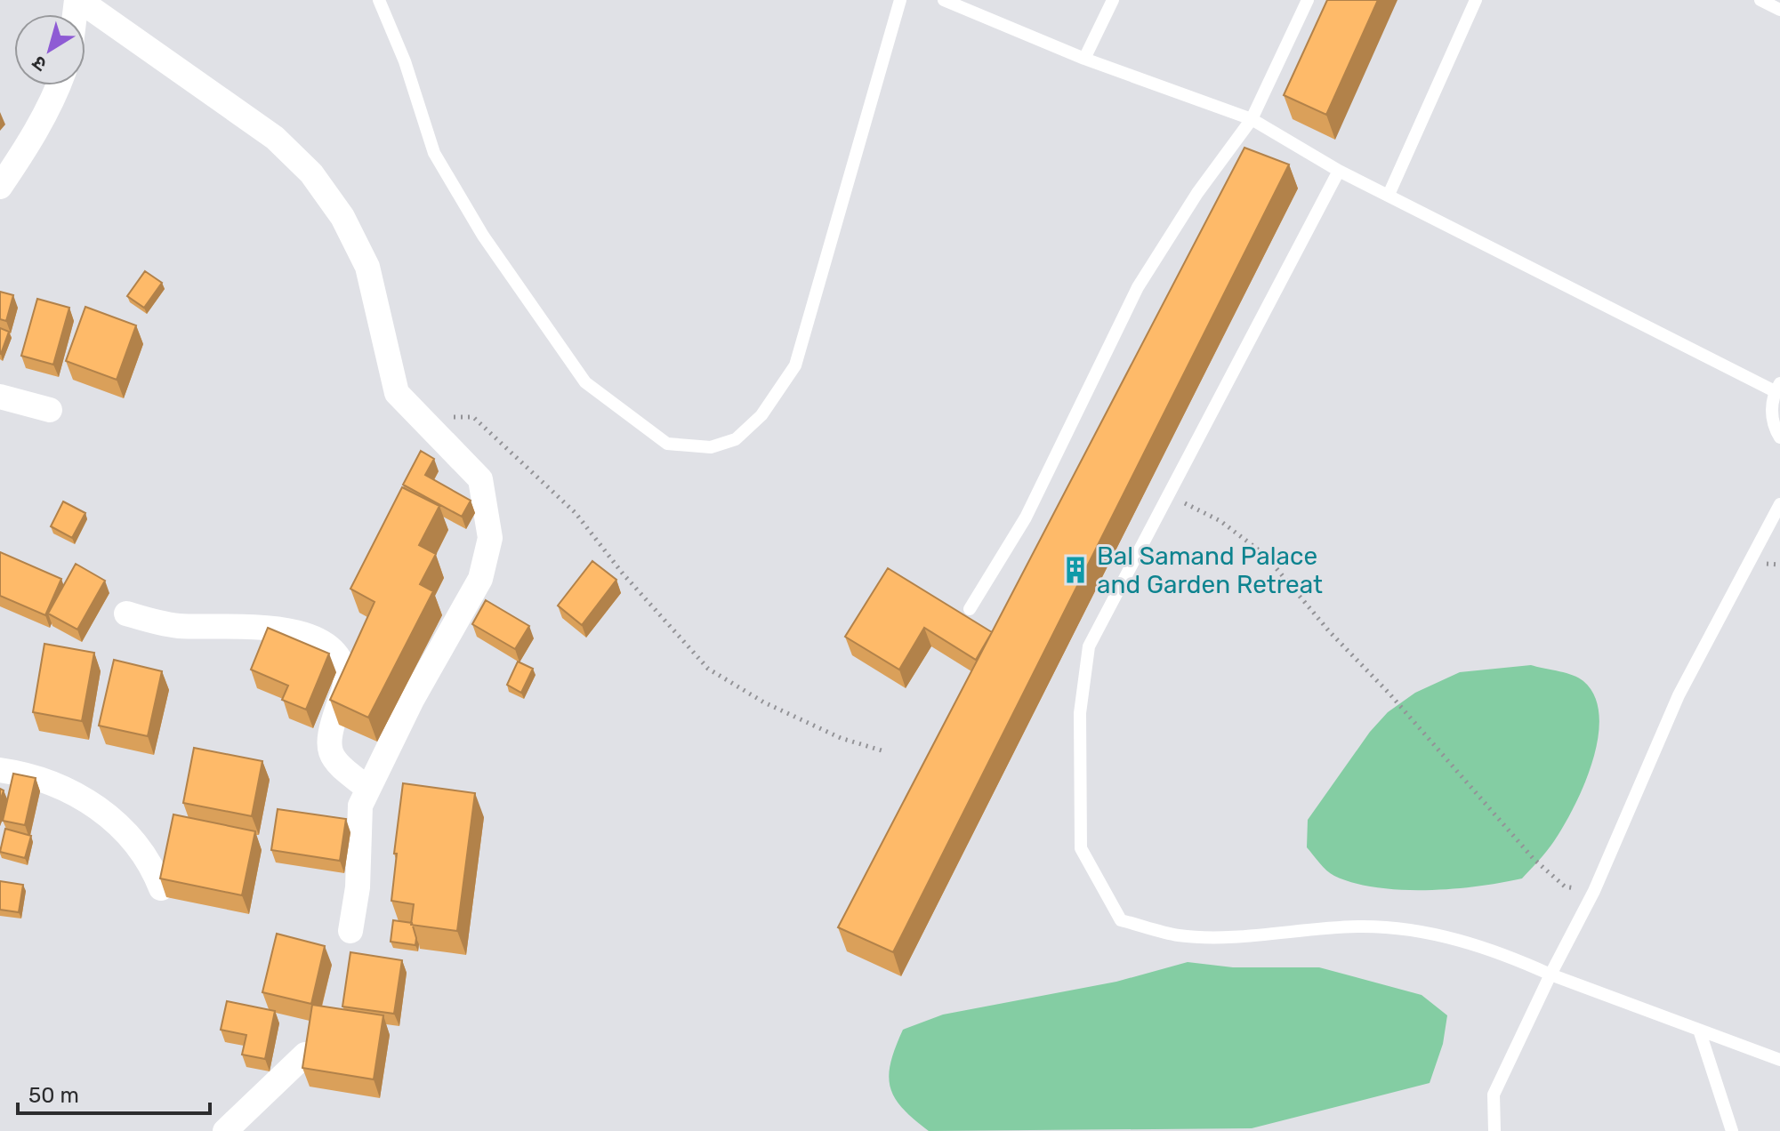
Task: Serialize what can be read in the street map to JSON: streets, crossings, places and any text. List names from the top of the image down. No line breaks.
{"places":{"building":["Bal Samand Palace and Garden Retreat"]},"scale_bar":"50 m","north":"bottom left"}
